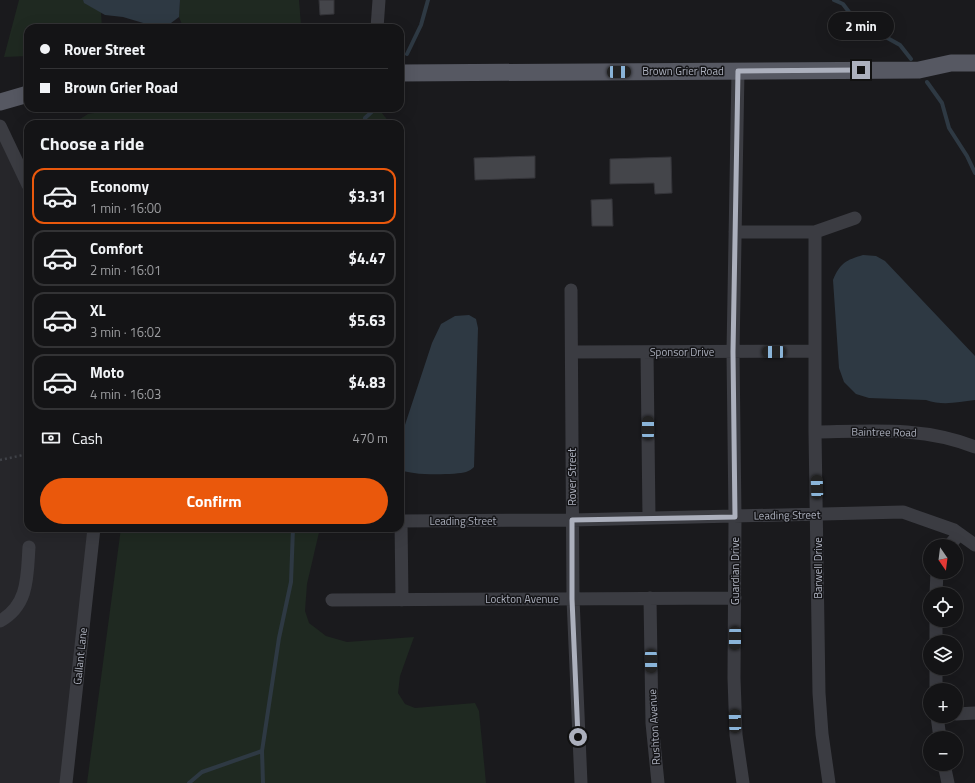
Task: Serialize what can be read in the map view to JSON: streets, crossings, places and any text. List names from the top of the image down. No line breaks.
{"streets":{"main road":["Brown Grier Road"],"street":["Sponsor Drive","Baintree Road","Rover Street","Leading Street","Barwell Drive","Guardian Drive","Lockton Avenue","Gallant Lane","Rushton Avenue"]},"crossings":[["Brown Grier Road","Guardian Drive"],["Sponsor Drive","Rover Street"],["Sponsor Drive","Barwell Drive"],["Sponsor Drive","Guardian Drive"],["Baintree Road","Barwell Drive"],["Rover Street","Leading Street"],["Rover Street","Lockton Avenue"],["Leading Street","Barwell Drive"],["Leading Street","Guardian Drive"],["Guardian Drive","Lockton Avenue"],["Lockton Avenue","Rushton Avenue"]],"north":"bottom","page":{"bubble":"2 min","banner":["Rover Street","Brown Grier Road"],"heading":"Choose a ride","list":[{"name":"Economy","note":"1 min · 16:00","value":"$3.31"},{"name":"Comfort","note":"2 min · 16:01","value":"$4.47"},{"name":"XL","note":"3 min · 16:02","value":"$5.63"},{"name":"Moto","note":"4 min · 16:03","value":"$4.83"}],"pay":["Cash","470 m"],"buttons":"Confirm","map_buttons":["+","−"]}}
